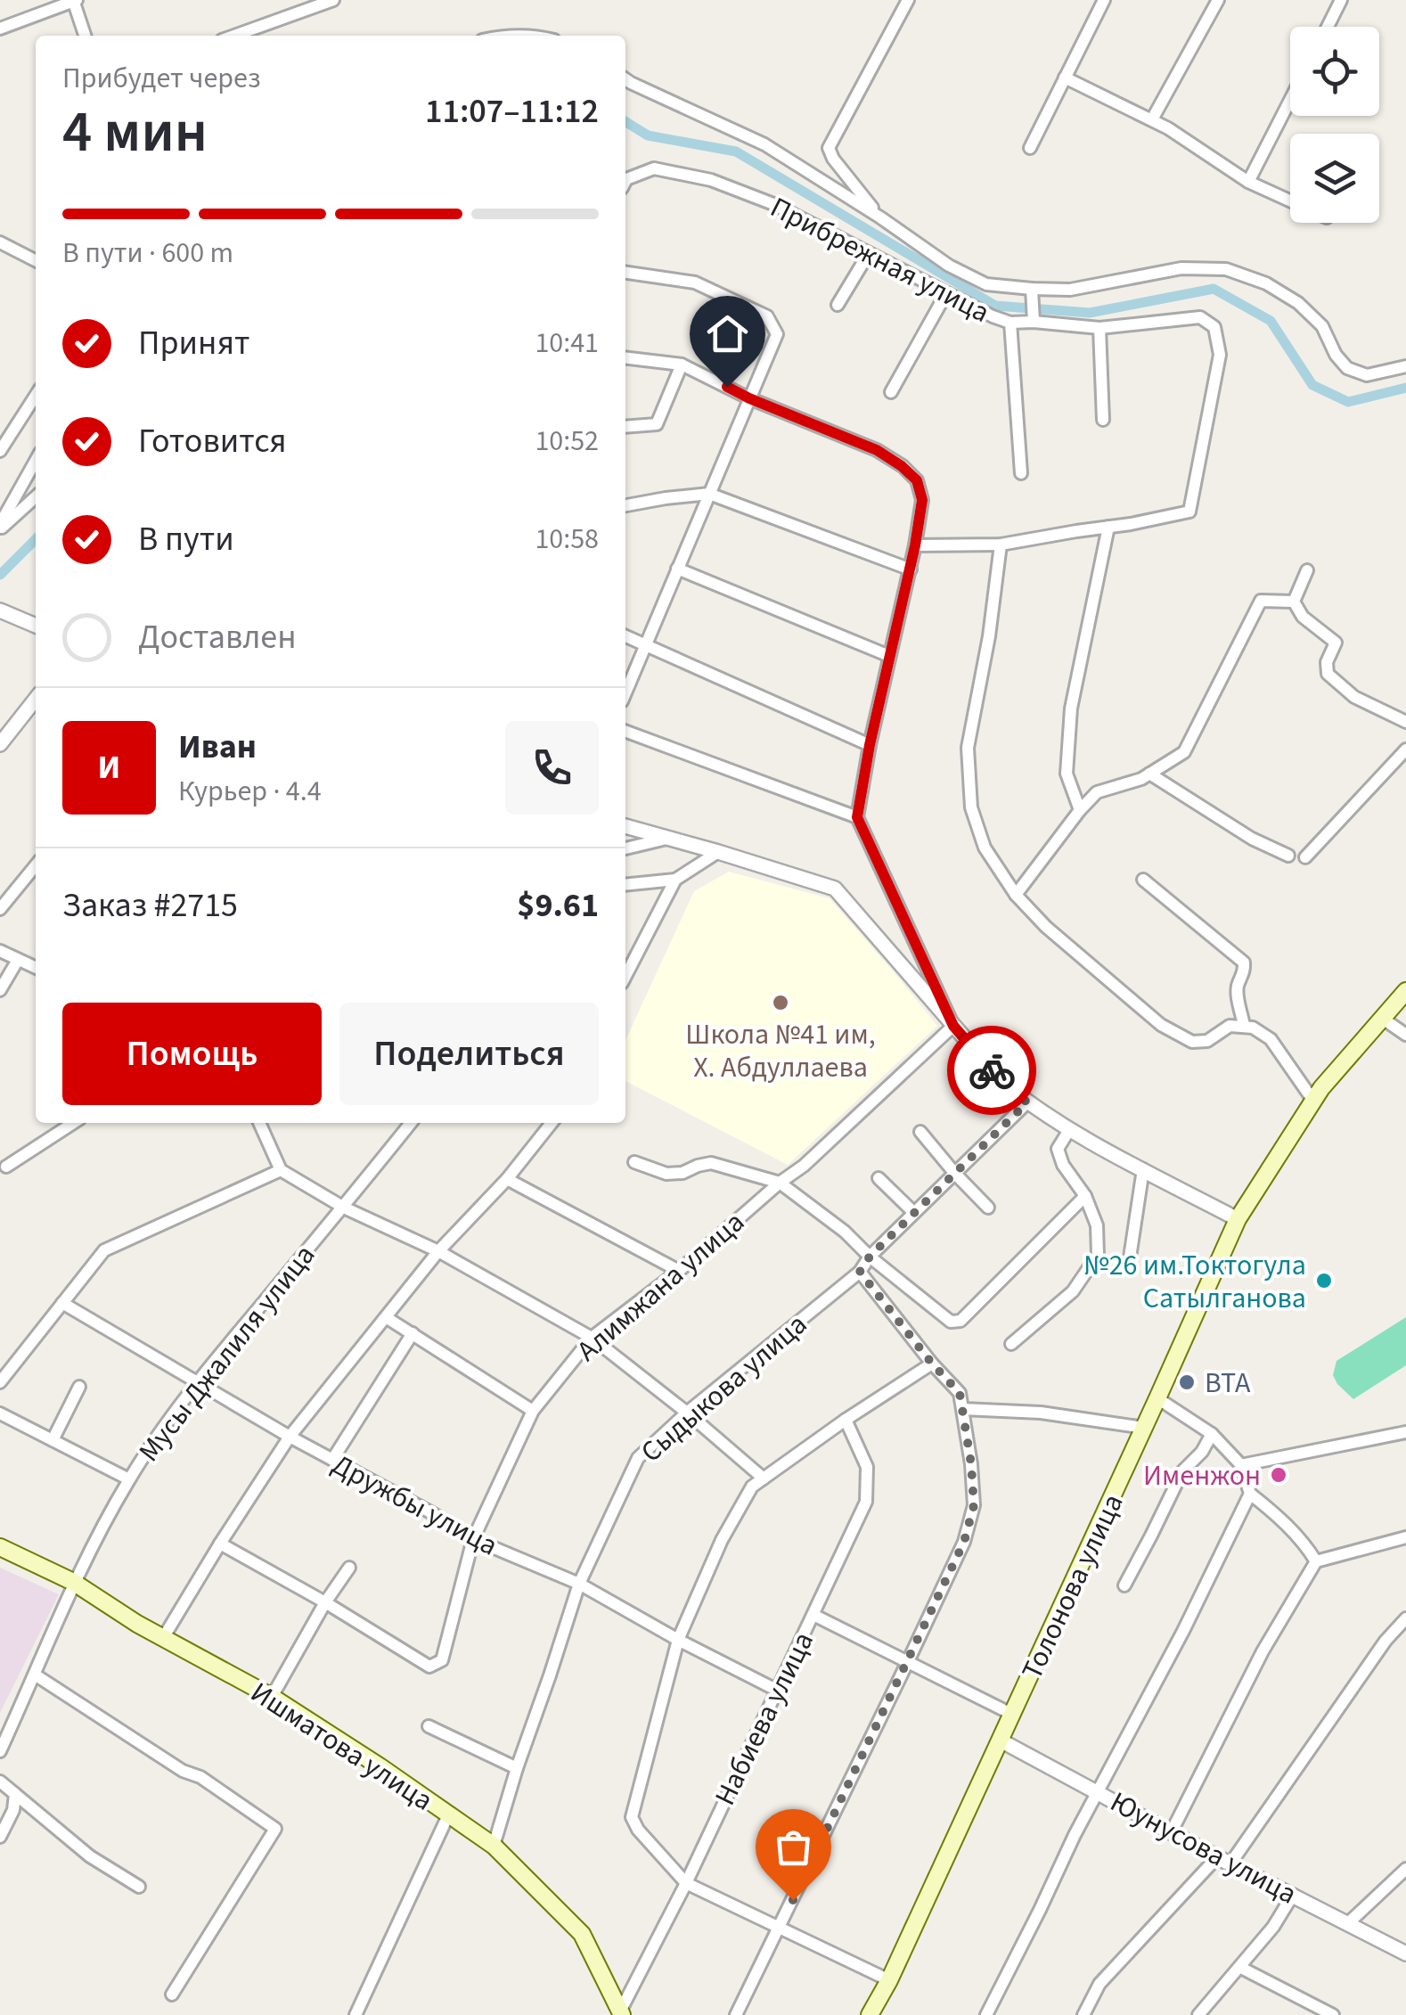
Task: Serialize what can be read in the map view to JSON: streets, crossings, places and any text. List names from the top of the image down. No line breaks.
{"streets":{"main road":["Толонова улица","Ишматова улица"],"street":["Прибрежная улица","Алимжана улица","Мусы Джалиля улица","Сыдыкова улица","Дружбы улица","Набиева улица","Юунусова улица"]},"crossings":[["Алимжана улица","Дружбы улица"],["Мусы Джалиля улица","Дружбы улица"],["Мусы Джалиля улица","Ишматова улица"],["Сыдыкова улица","Дружбы улица"],["Сыдыкова улица","Ишматова улица"],["Дружбы улица","Набиева улица"],["Толонова улица","Юунусова улица"],["Набиева улица","Ишматова улица"]],"places":["Школа №41 им, Х. Абдуллаева","№26 им.Токтогула Сатылганова","BTA","Именжон"],"page":{"heading":["4 мин","Прибудет через","11:07–11:12"],"panel":["Иван","Курьер · 4.4","Заказ #2715","$9.61"],"bar":"В пути · 600 m","list":[["Принят","10:41"],["Готовится","10:52"],["В пути","10:58"],"Доставлен"],"round":"И","buttons":["Помощь","Поделиться"]}}
